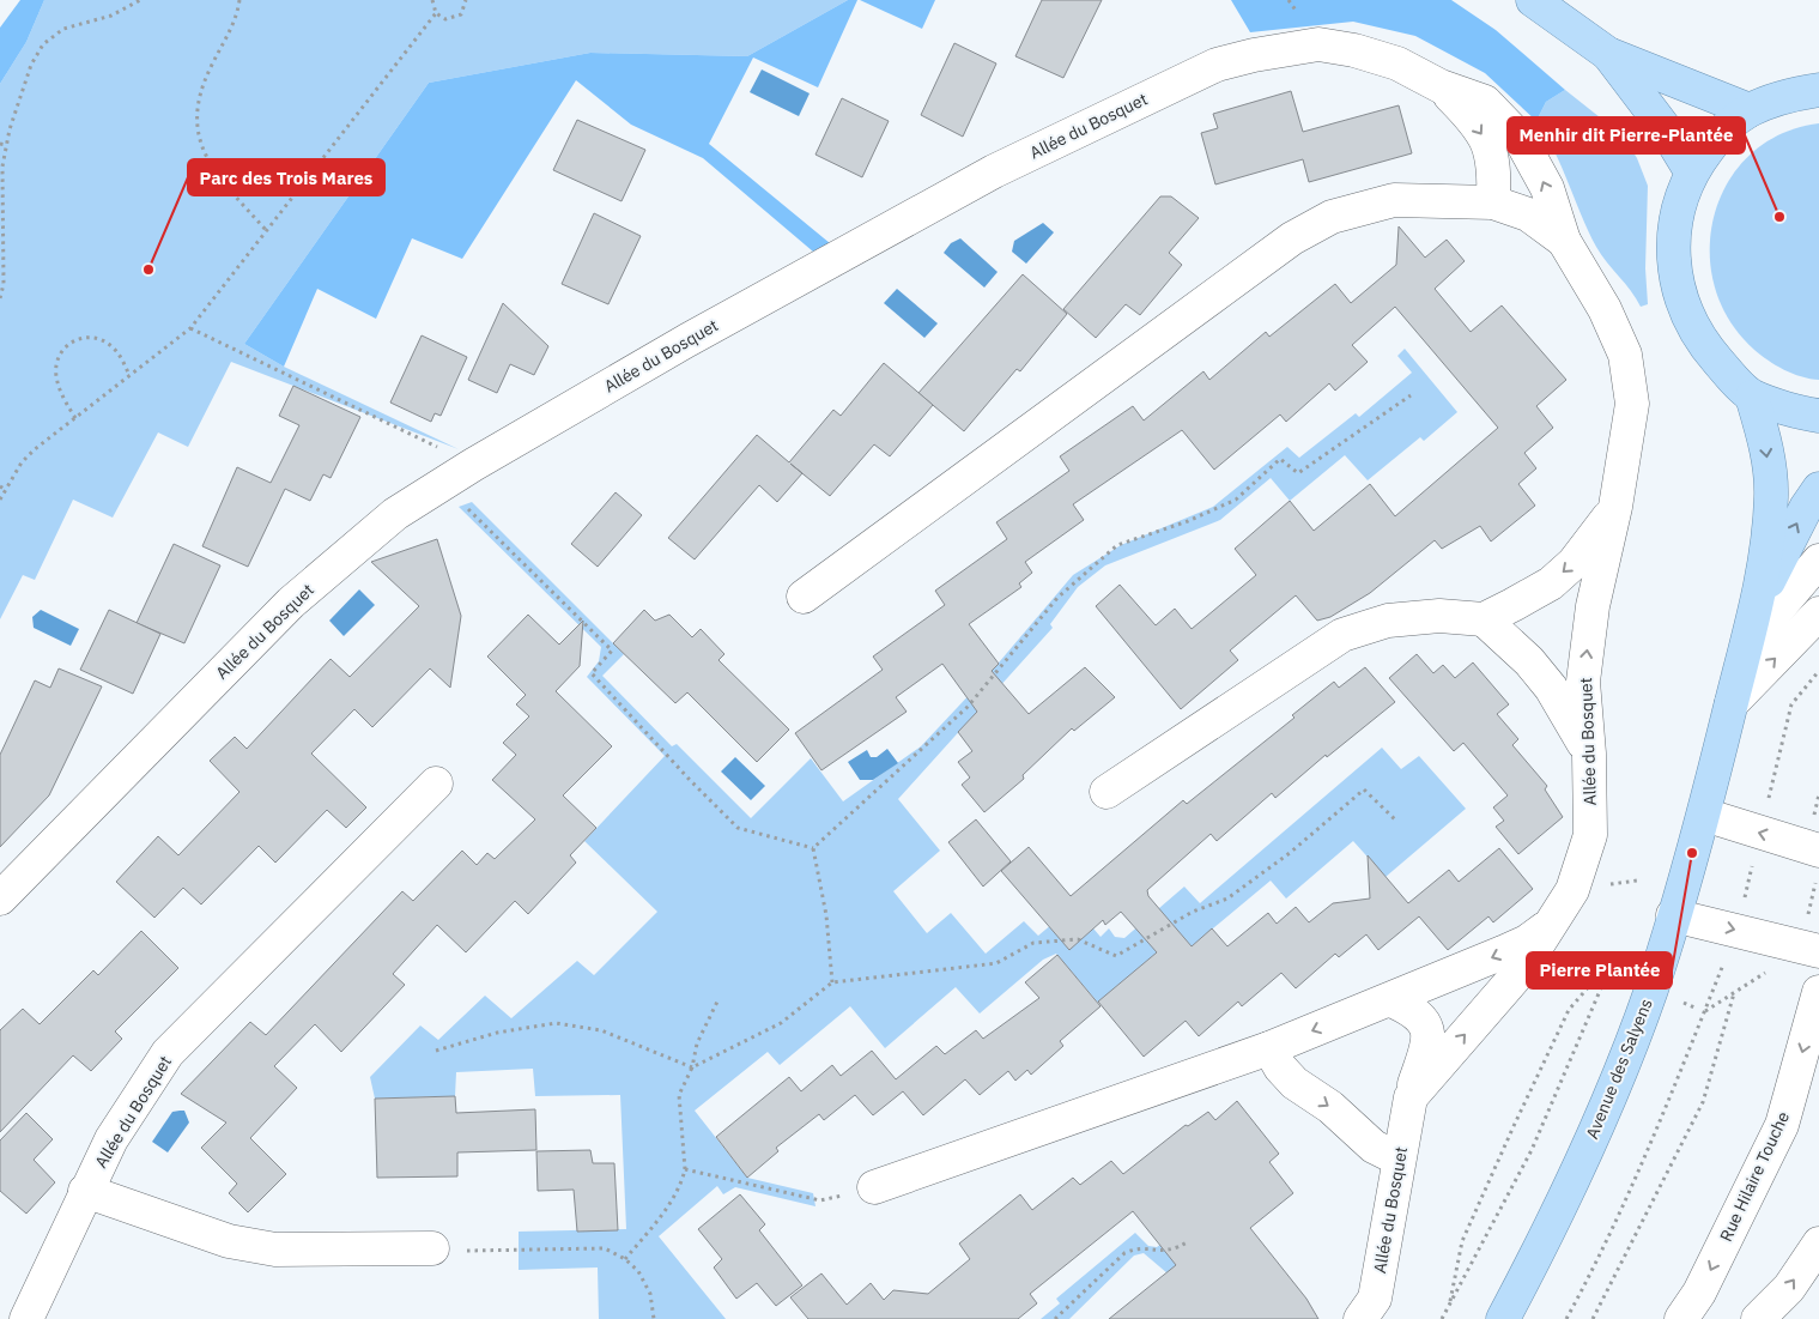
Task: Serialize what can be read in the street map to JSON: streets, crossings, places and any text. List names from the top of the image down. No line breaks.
{"streets":{"main road":["Avenue des Salyens"],"street":["Allée du Bosquet","Rue Hilaire Touche"]},"one_way":["Rue Hilaire Touche"],"places":["Menhir dit Pierre-Plantée","Parc des Trois Mares","Pierre Plantée"]}
